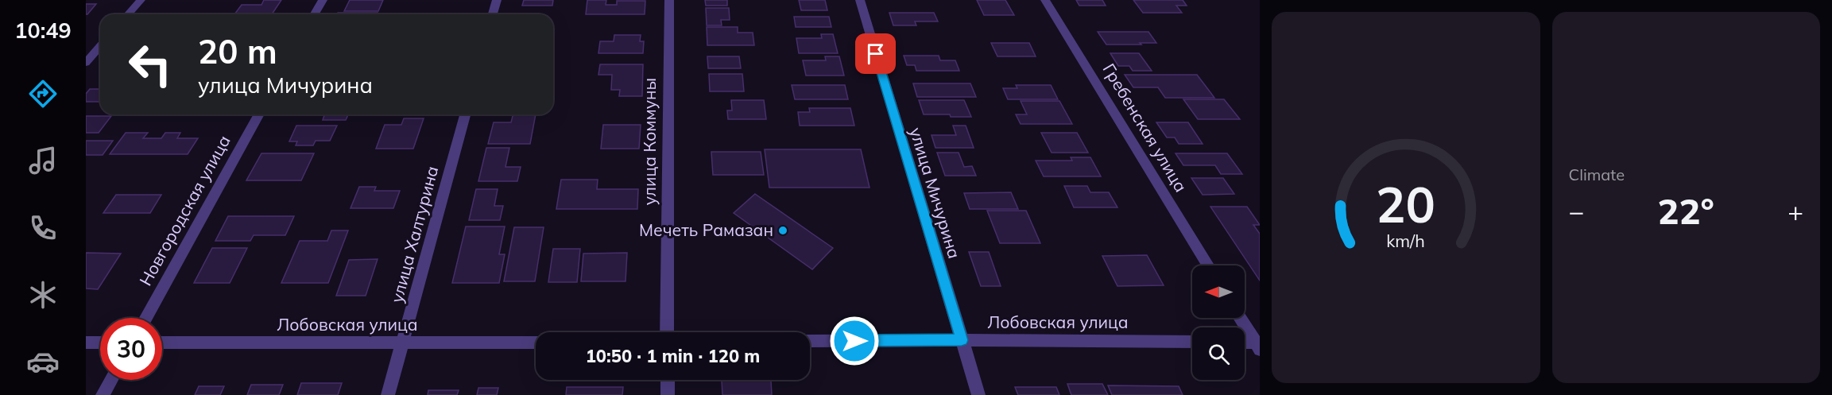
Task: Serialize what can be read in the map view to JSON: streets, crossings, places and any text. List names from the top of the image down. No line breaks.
{"streets":{"street":["Гребенская улица","улица Коммуны","улица Мичурина","Новгородская улица","улица Халтурина","Лобовская улица"]},"crossings":[["улица Мичурина","Лобовская улица"],["улица Халтурина","Лобовская улица"]],"places":["Мечеть Рамазан"],"north":"left","page":{"tabs":"10:49","tile":"Climate","turn":["20 m","улица Мичурина"],"heat":["−","22°","+"],"limit":"30","trip":"10:50 · 1 min · 120 m","gauge":["20","km/h"]}}
